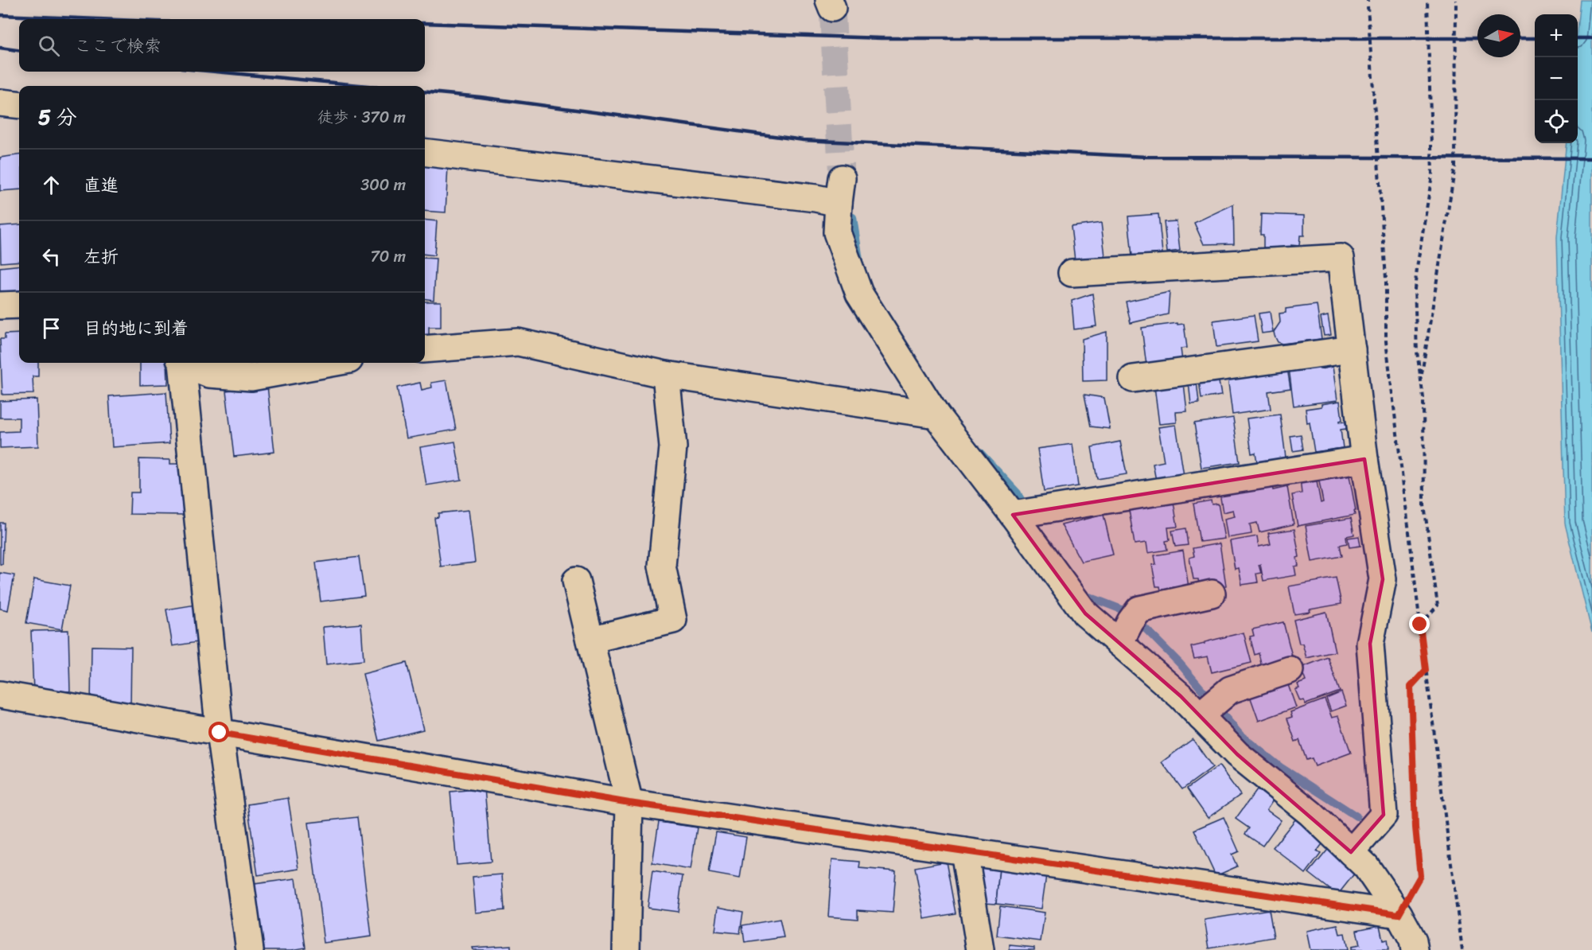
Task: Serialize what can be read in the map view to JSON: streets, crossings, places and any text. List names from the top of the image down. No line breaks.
{"north":"right","page":{"map_buttons":["+","−"],"search":"ここで検索","heading":["5 分","徒歩 · 370 m"],"list":[["直進","300 m"],["左折","70 m"],"目的地に到着"]}}
